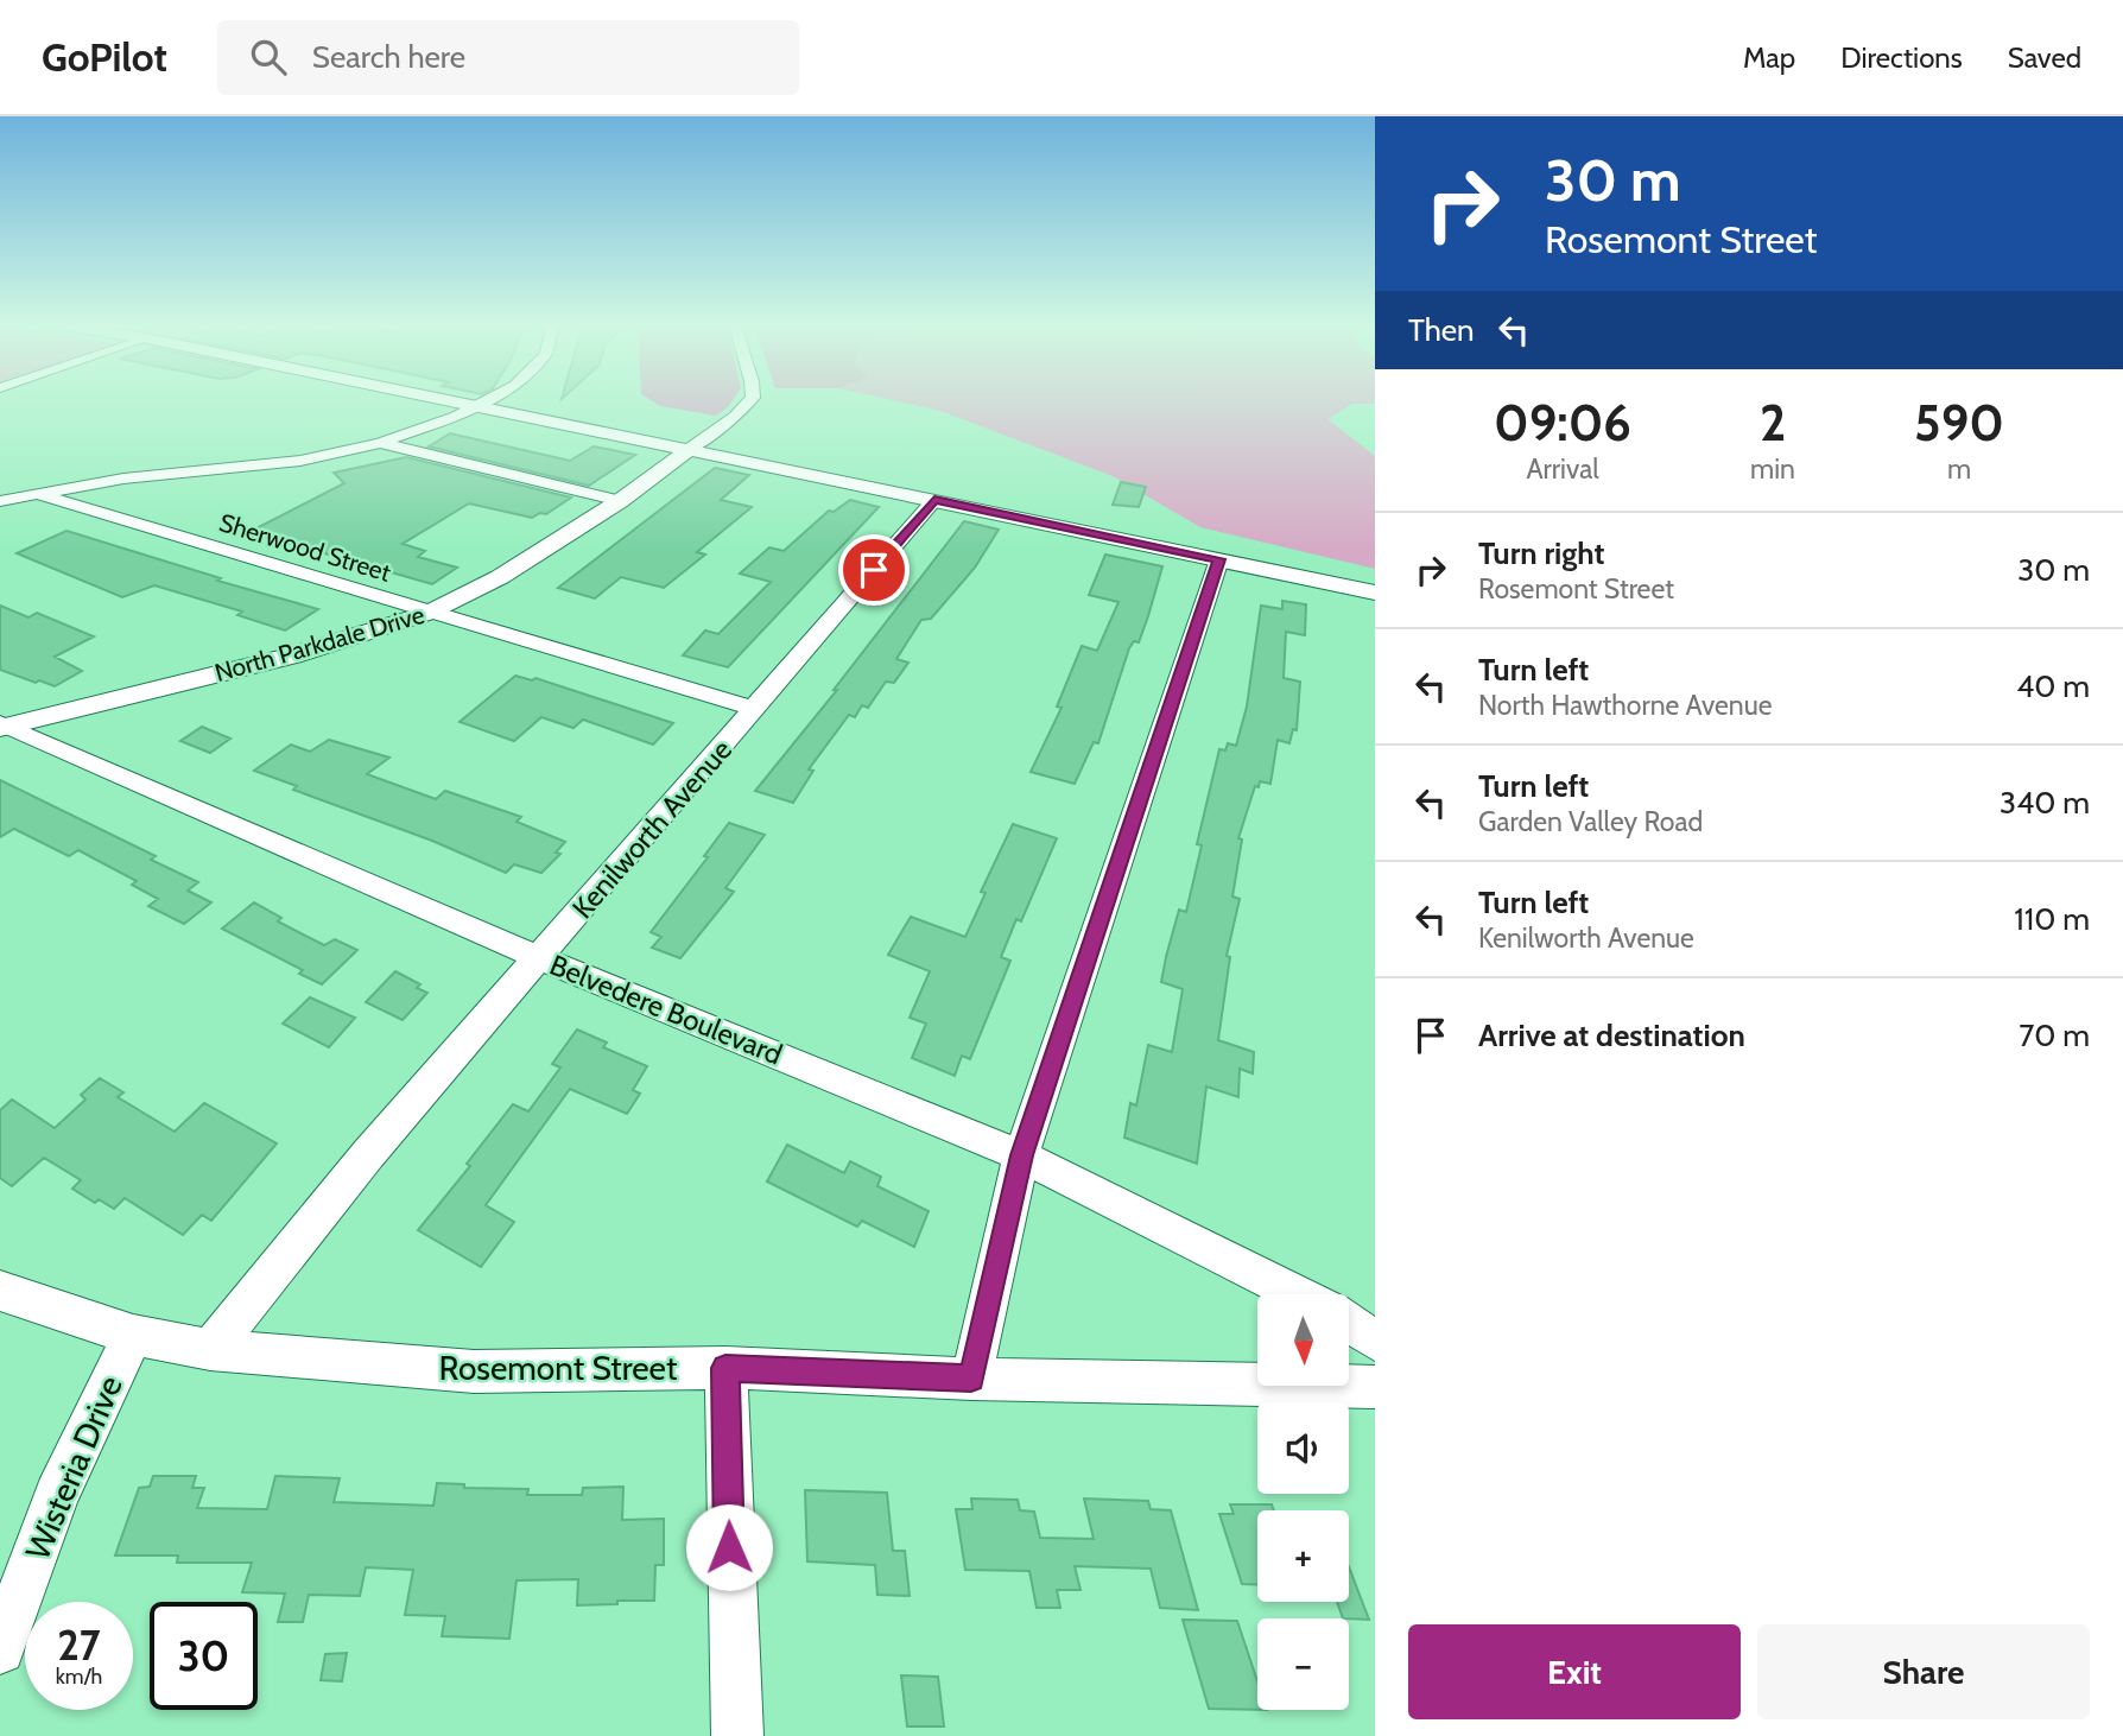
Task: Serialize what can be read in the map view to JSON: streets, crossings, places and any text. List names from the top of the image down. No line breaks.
{"streets":{"street":["Sherwood Street","North Parkdale Drive","Kenilworth Avenue","Belvedere Boulevard","Rosemont Street","Wisteria Drive"]},"crossings":[["Sherwood Street","North Parkdale Drive"],["Sherwood Street","Kenilworth Avenue"],["North Parkdale Drive","Belvedere Boulevard"],["Kenilworth Avenue","Belvedere Boulevard"],["Kenilworth Avenue","Rosemont Street"],["Rosemont Street","Wisteria Drive"]],"north":"bottom","page":{"header":"GoPilot","search":"Search here","nav":["Map","Directions","Saved"],"turn":["30 m","Rosemont Street"],"then":"Then","eta":["09:06","Arrival","2","min","590","m"],"list":[{"name":"Turn right","note":"Rosemont Street","value":"30 m"},{"name":"Turn left","note":"North Hawthorne Avenue","value":"40 m"},{"name":"Turn left","note":"Garden Valley Road","value":"340 m"},{"name":"Turn left","note":"Kenilworth Avenue","value":"110 m"},{"name":"Arrive at destination","value":"70 m"}],"map_buttons":["+","−"],"speed":"27 km/h","limit":"30","buttons":["Exit","Share"]}}
